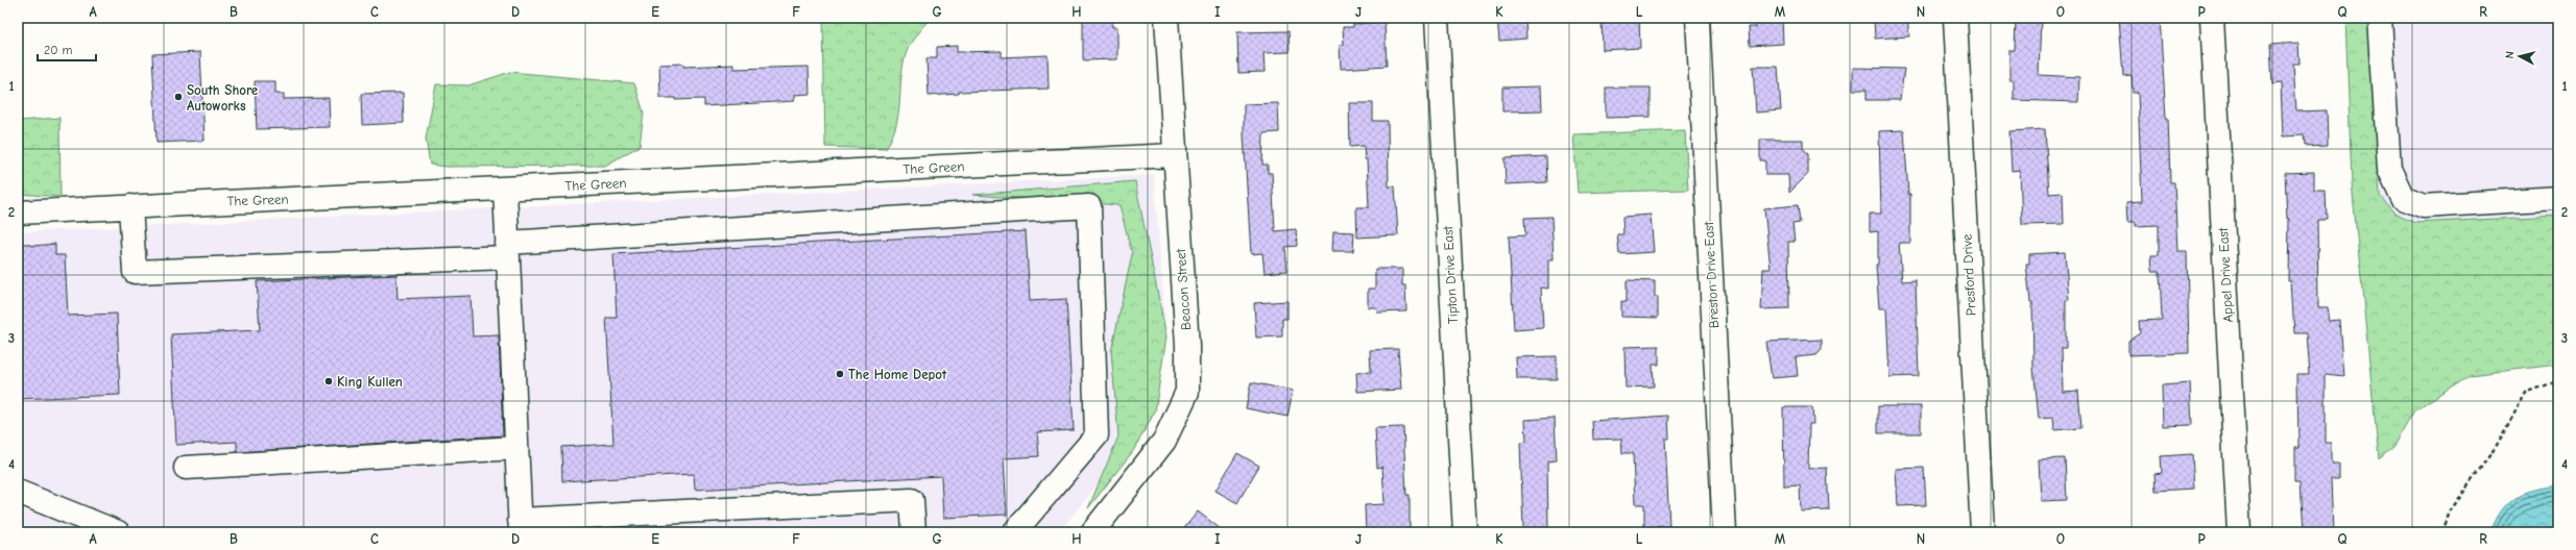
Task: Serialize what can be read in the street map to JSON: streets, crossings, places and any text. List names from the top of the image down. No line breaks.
{"streets":{"street":["The Green","Tipton Drive East","Breston Drive East","Presford Drive","Appel Drive East","Beacon Street"]},"crossings":[["The Green","Beacon Street"]],"places":["South Shore Autoworks","The Home Depot","King Kullen"],"scale_bar":"20 m","north":"left","grid":{"columns":["A","B","C","D","E","F","G","H","I","J","K","L","M","N","O","P","Q","R"],"rows":["1","2","3","4"]}}
